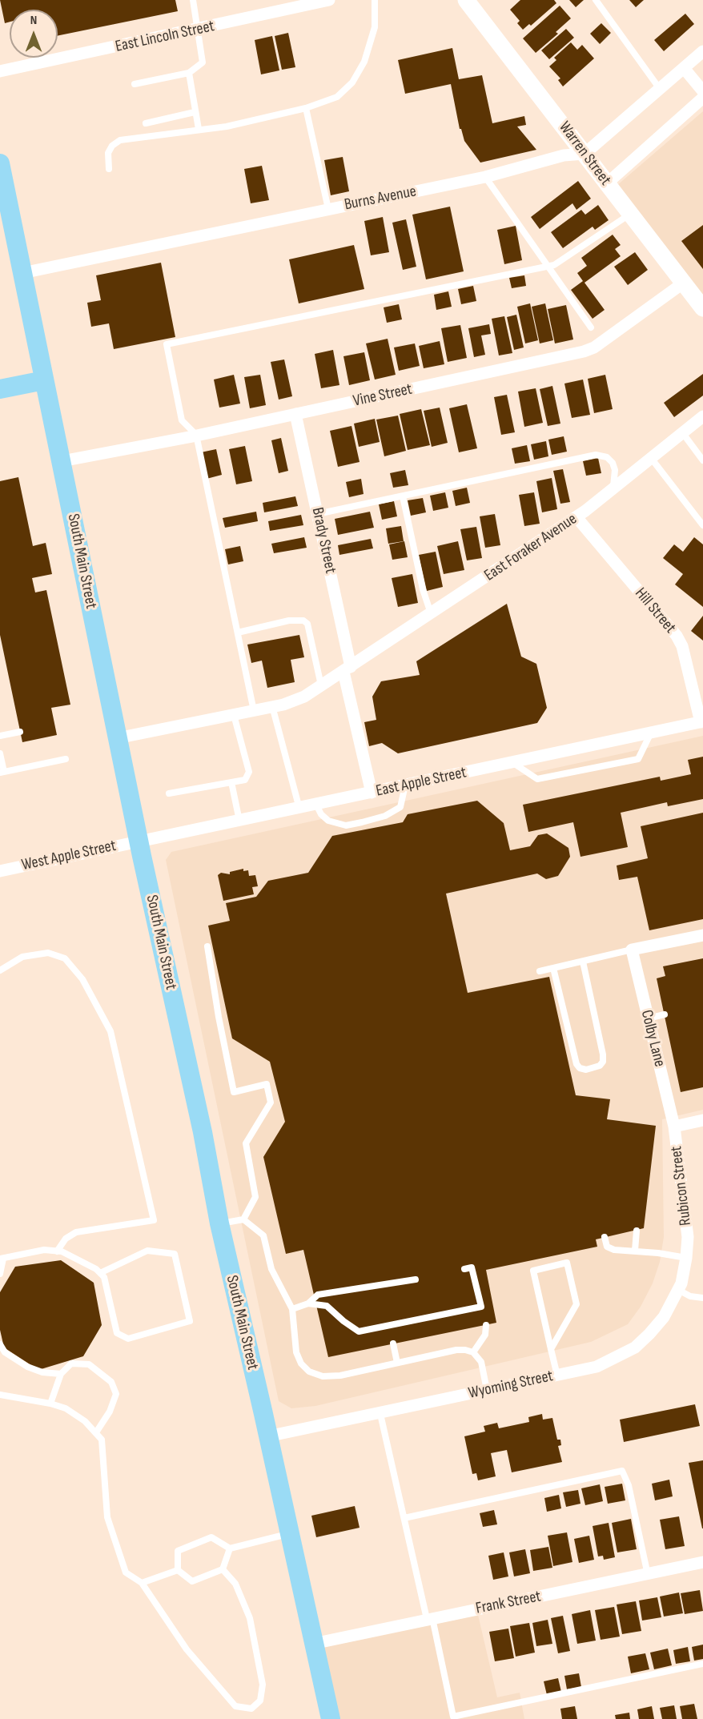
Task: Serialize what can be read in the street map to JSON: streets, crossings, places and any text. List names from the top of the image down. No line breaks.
{"streets":{"main road":["South Main Street"],"street":["East Lincoln Street","Warren Street","Burns Avenue","Vine Street","Brady Street","East Foraker Avenue","Hill Street","East Apple Street","West Apple Street","Colby Lane","Rubicon Street","Wyoming Street","Frank Street"]},"crossings":[["Warren Street","Burns Avenue"],["Warren Street","Vine Street"],["Burns Avenue","South Main Street"],["Vine Street","Brady Street"],["Vine Street","South Main Street"],["Brady Street","East Foraker Avenue"],["Brady Street","East Apple Street"],["East Foraker Avenue","South Main Street"],["East Foraker Avenue","Hill Street"],["South Main Street","East Apple Street"],["South Main Street","West Apple Street"],["South Main Street","Wyoming Street"],["South Main Street","Frank Street"],["Hill Street","East Apple Street"],["East Apple Street","West Apple Street"],["Colby Lane","Rubicon Street"],["Rubicon Street","Wyoming Street"]],"north":"top"}
